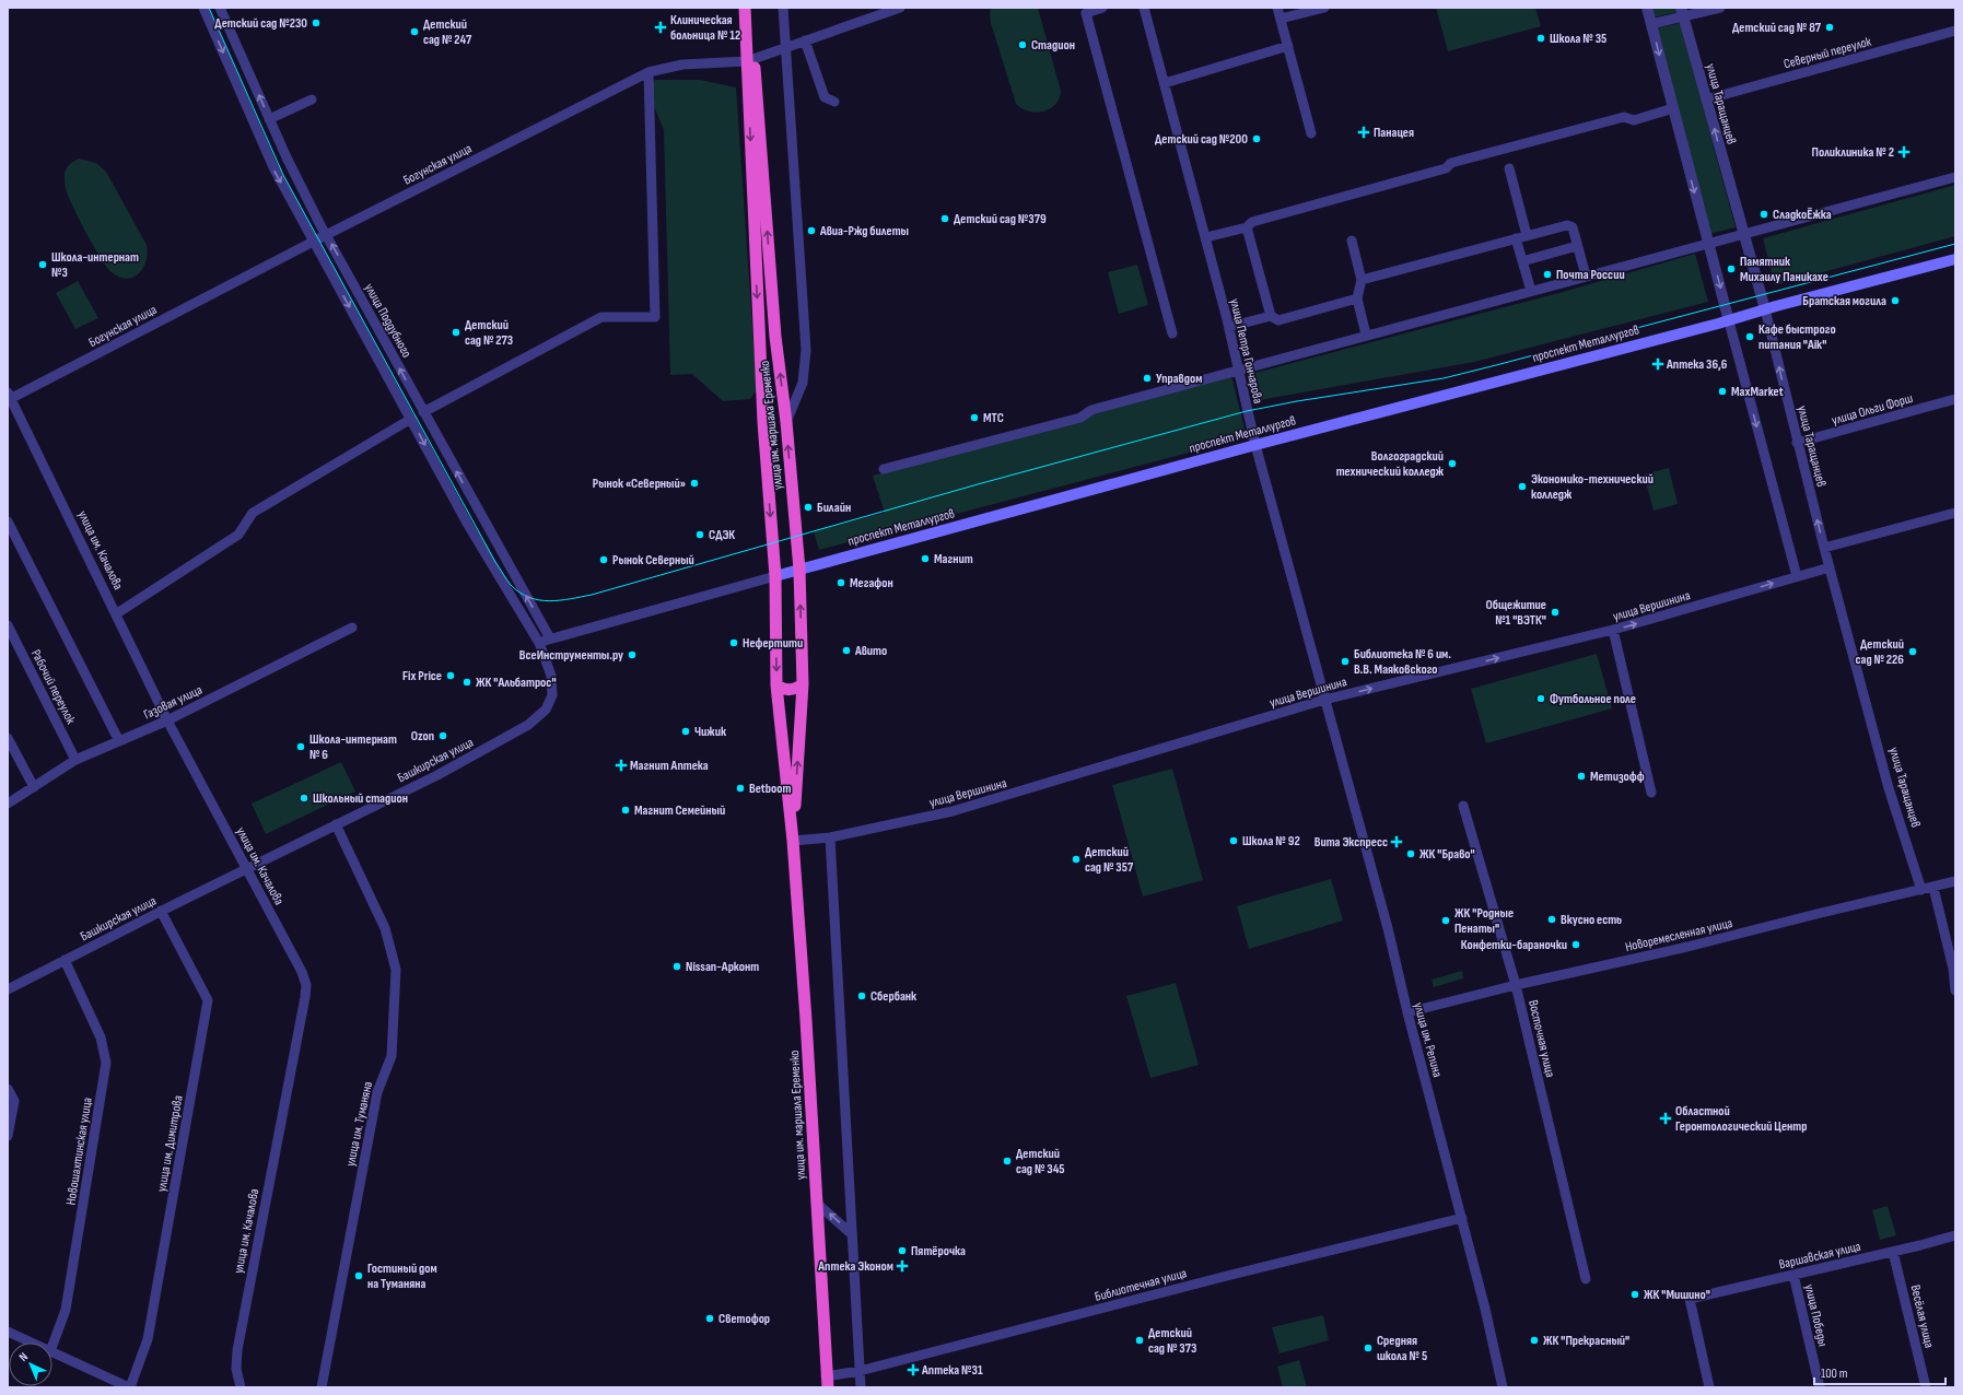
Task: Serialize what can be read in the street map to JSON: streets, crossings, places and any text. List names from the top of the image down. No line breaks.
{"streets":{"highway":["улица им. маршала Еременко"],"main road":["проспект Металлургов"],"street":["Северный переулок","улица Таращанцев","Богунская улица","улица Поддубного","улица Петра Гончарова","улица Ольги Форш","улица им. Качалова","улица Вершинина","Рабочий переулок","Газовая улица","Башкирская улица","Новоремесленная улица","Восточная улица","улица им. Репина","улица им. Туманяна","улица им. Димитрова","Новошахтинская улица","Варшавская улица","Библиотечная улица","улица Победы","Весёлая улица"]},"crossings":[["Северный переулок","улица Таращанцев"],["улица Таращанцев","проспект Металлургов"],["улица Таращанцев","улица Ольги Форш"],["улица Таращанцев","улица Вершинина"],["улица Таращанцев","Новоремесленная улица"],["Богунская улица","улица Поддубного"],["Богунская улица","улица им. маршала Еременко"],["Богунская улица","улица им. Качалова"],["улица Поддубного","проспект Металлургов"],["улица Поддубного","Башкирская улица"],["проспект Металлургов","улица Петра Гончарова"],["проспект Металлургов","улица им. маршала Еременко"],["проспект Металлургов","Башкирская улица"],["улица Петра Гончарова","улица Вершинина"],["улица Петра Гончарова","улица им. Репина"],["улица им. маршала Еременко","улица Вершинина"],["улица им. маршала Еременко","Библиотечная улица"],["улица им. Качалова","Газовая улица"],["улица им. Качалова","Башкирская улица"],["улица Вершинина","улица им. Репина"],["Рабочий переулок","Газовая улица"],["Башкирская улица","улица им. Туманяна"],["Башкирская улица","улица им. Димитрова"],["Башкирская улица","Новошахтинская улица"],["Новоремесленная улица","Восточная улица"],["Новоремесленная улица","улица им. Репина"],["улица им. Репина","Библиотечная улица"],["Варшавская улица","улица Победы"],["Варшавская улица","Весёлая улица"]],"one_way":["улица Вершинина"],"places":{"other":["Детский сад №230","Детский сад № 87","Детский сад № 247","Школа № 35","Стадион","Детский сад №200","СладкоЁжка","Детский сад №379","Авиа-Ржд билеты","Школа-интернат №3","Памятник Михаилу Паникахе","Почта России","Братская могила","Детский сад № 273","Кафе быстрого питания \"Aik\"","Управдом","MaxMarket","МТС","Волгоградский технический колледж","Рынок «Северный»","Экономико-технический колледж","Билайн","СДЭК","Магнит","Рынок Северный","Мегафон","Общежитие №1 \"ВЭТК\"","Нефертити","Авито","Детский сад № 226","ВсеИнструменты.ру","Библиотека № 6 им. В.В. Маяковского","Fix Price","ЖК \"Альбатрос\"","Футбольное поле","Чижик","Ozon","Школа-интернат № 6","Метизофф","Betboom","Школьный стадион","Магнит Семейный","Школа № 92","ЖК \"Браво\"","Детский сад № 357","Вкусно есть","ЖК \"Родные Пенаты\"","Конфетки-бараночки","Nissan-Арконт","Сбербанк","Детский сад № 345","Пятёрочка","Гостиный дом на Туманяна","ЖК \"Мишино\"","Светофор","Детский сад № 373","ЖК \"Прекрасный\"","Средняя школа № 5"],"health":["Клиническая больница № 12","Панацея","Поликлиника № 2","Аптека 36,6","Магнит Аптека","Вита Экспресс","Областной Геронтологический Центр","Аптека Эконом","Аптека №31"]},"scale_bar":"100 m","north":"top left"}
